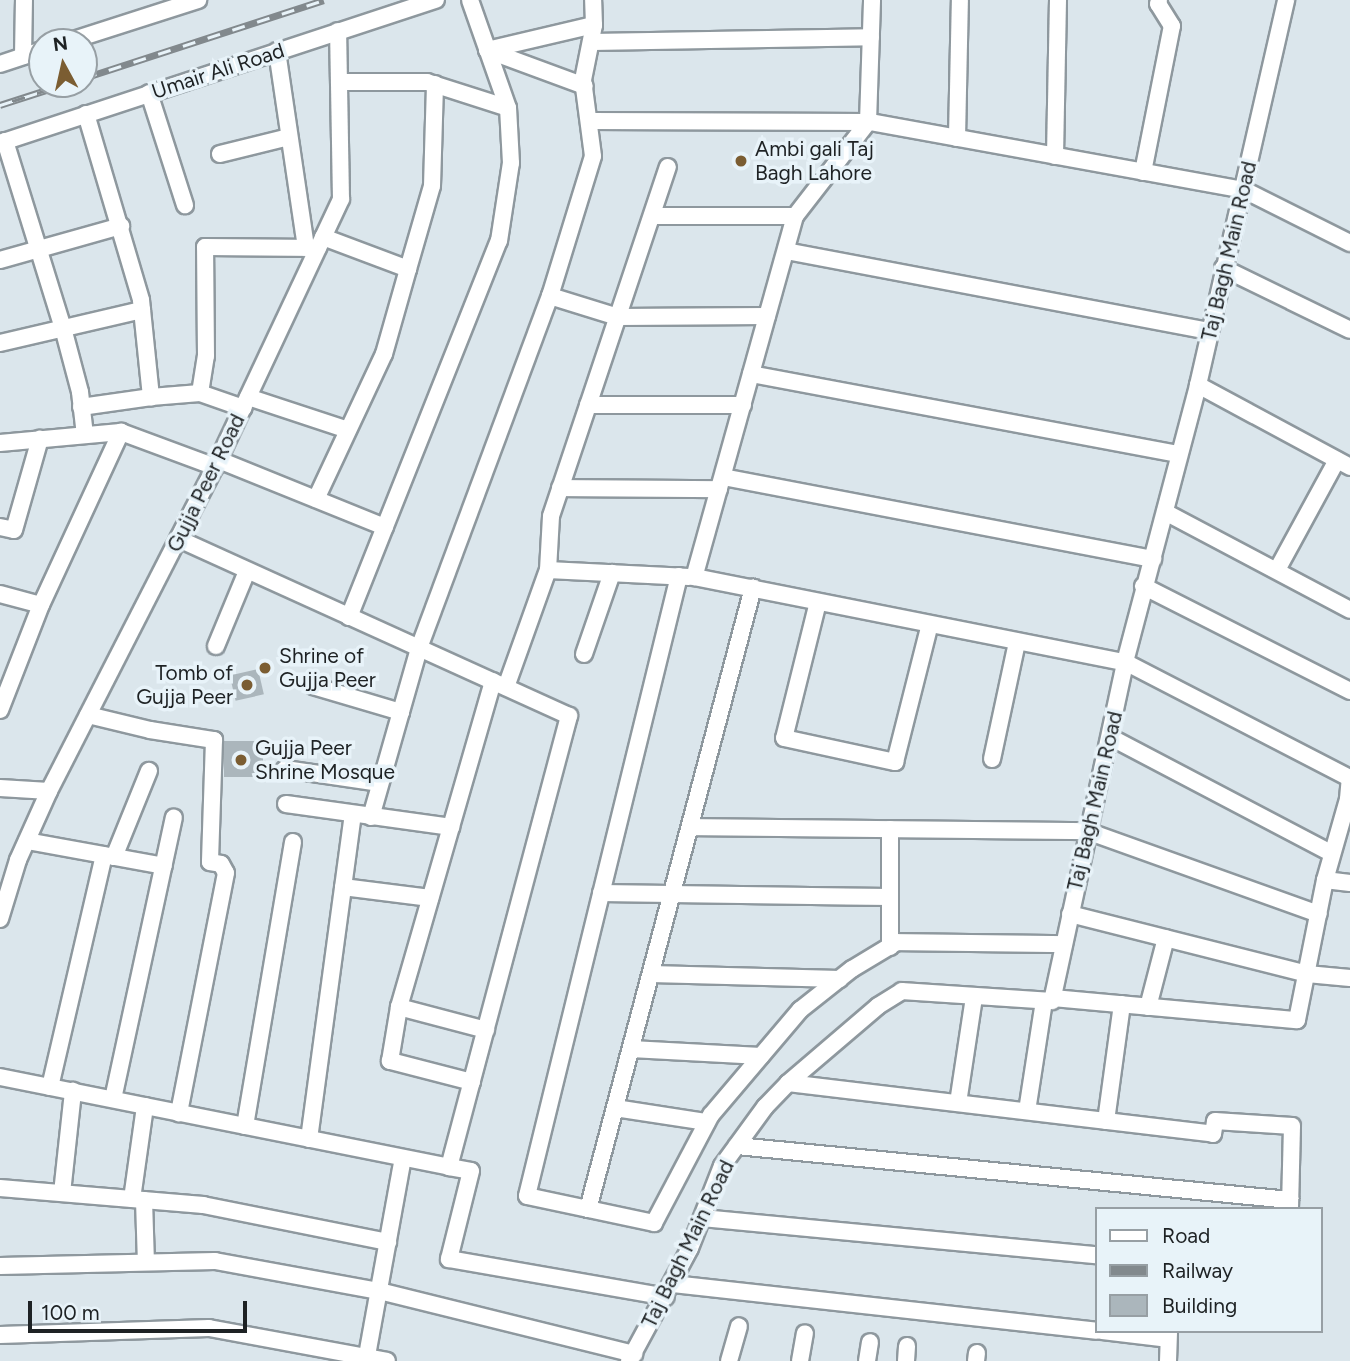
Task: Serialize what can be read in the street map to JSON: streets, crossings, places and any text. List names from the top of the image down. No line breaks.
{"streets":{"street":["Umair Ali Road","Taj Bagh Main Road","Gujja Peer Road"]},"crossings":[["Umair Ali Road","Gujja Peer Road"]],"places":["Ambi gali Taj Bagh Lahore","Shrine of Gujja Peer","Tomb of Gujja Peer","Gujja Peer Shrine Mosque"],"legend":["Road","Railway","Building"],"scale_bar":"100 m","north":"top"}
